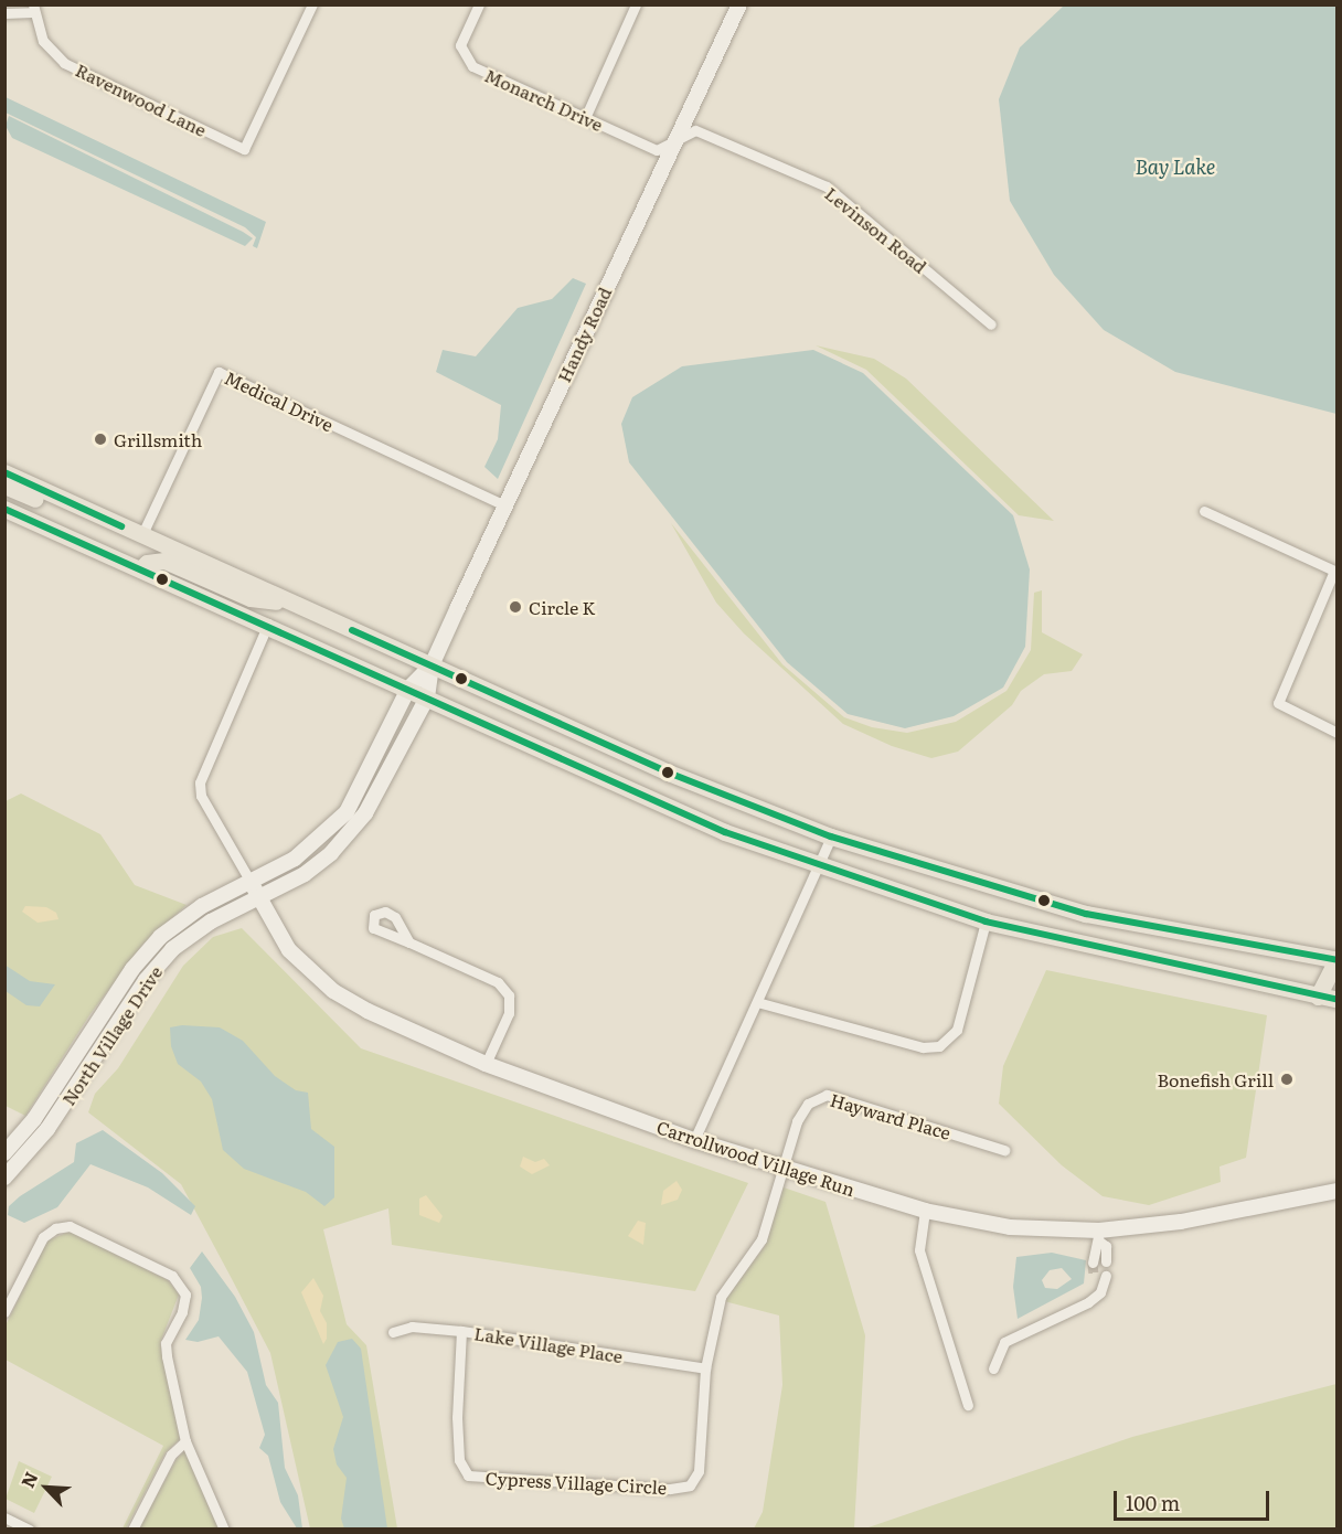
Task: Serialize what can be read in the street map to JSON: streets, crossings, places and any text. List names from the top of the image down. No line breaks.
{"streets":{"street":["Ravenwood Lane","Monarch Drive","Levinson Road","Handy Road","Medical Drive","North Village Drive","Hayward Place","Carrollwood Village Run","Lake Village Place","Cypress Village Circle"]},"crossings":[["Monarch Drive","Levinson Road"],["Monarch Drive","Handy Road"],["Levinson Road","Handy Road"],["Handy Road","Medical Drive"],["Handy Road","North Village Drive"],["North Village Drive","Carrollwood Village Run"],["Hayward Place","Carrollwood Village Run"],["Hayward Place","Cypress Village Circle"],["Lake Village Place","Cypress Village Circle"]],"water":["Bay Lake"],"places":["Grillsmith","Circle K","Bonefish Grill"],"scale_bar":"100 m","north":"top left"}
